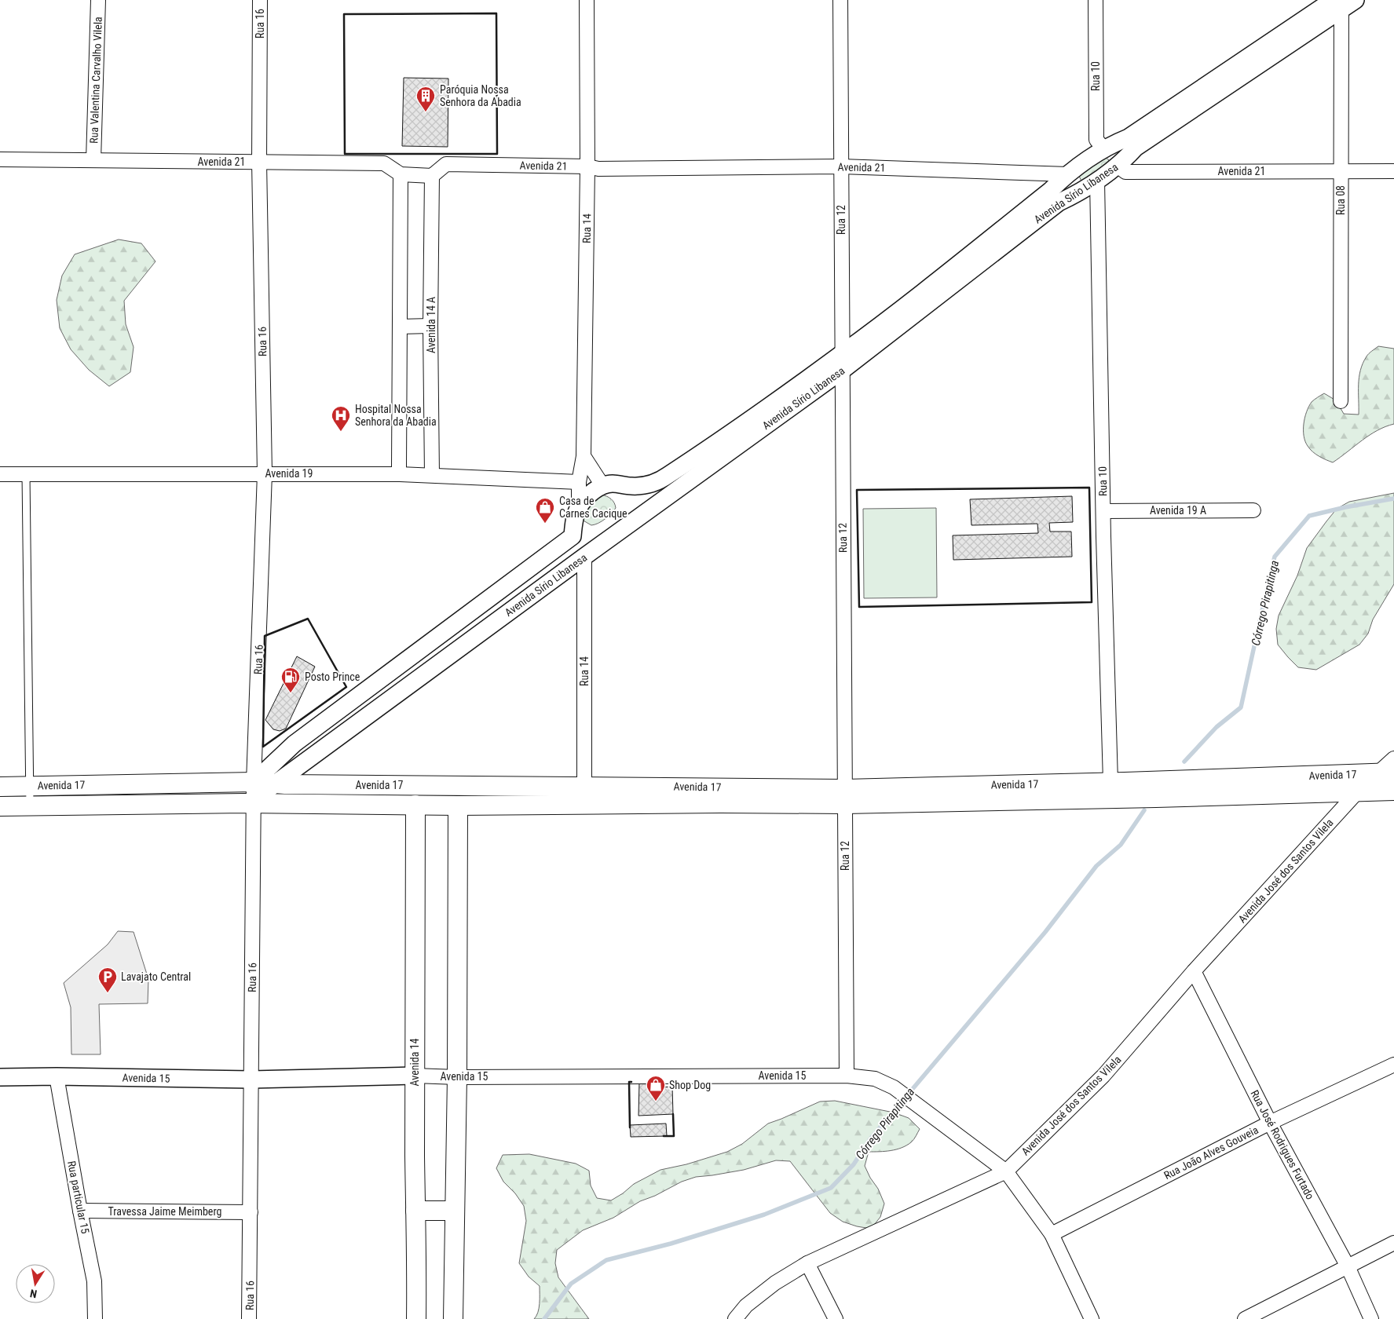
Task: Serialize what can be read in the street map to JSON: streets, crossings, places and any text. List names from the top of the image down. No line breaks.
{"streets":{"main road":["Avenida 17","Avenida 14"],"street":["Rua 16","Rua 10","Rua Valentina Carvalho Vilela","Avenida 21","Avenida Sírio Libanesa","Rua 08","Rua 12","Rua 14","Avenida 14 A","Avenida 19","Avenida 19 A","Avenida José dos Santos Vilela","Avenida 15","Rua José Rodrigues Furtado","Rua João Alves Gouveia","Rua particular 15","Travessa Jaime Meimberg"]},"crossings":[["Rua 16","Avenida 21"],["Rua 16","Avenida Sírio Libanesa"],["Rua 16","Avenida 19"],["Rua 16","Avenida 17"],["Rua 16","Avenida 15"],["Rua 16","Travessa Jaime Meimberg"],["Rua 10","Avenida Sírio Libanesa"],["Rua 10","Avenida 19 A"],["Rua 10","Avenida 17"],["Rua Valentina Carvalho Vilela","Avenida 21"],["Avenida 21","Avenida Sírio Libanesa"],["Avenida 21","Rua 08"],["Avenida 21","Rua 12"],["Avenida 21","Rua 14"],["Avenida 21","Avenida 14 A"],["Avenida Sírio Libanesa","Rua 08"],["Avenida Sírio Libanesa","Rua 12"],["Avenida Sírio Libanesa","Rua 14"],["Avenida Sírio Libanesa","Avenida 17"],["Rua 12","Avenida 17"],["Rua 12","Avenida 15"],["Rua 14","Avenida 19"],["Rua 14","Avenida 17"],["Avenida 14 A","Avenida 19"],["Avenida 17","Avenida José dos Santos Vilela"],["Avenida 17","Avenida 14"],["Avenida José dos Santos Vilela","Avenida 15"],["Avenida José dos Santos Vilela","Rua José Rodrigues Furtado"],["Avenida 14","Avenida 15"],["Avenida 15","Rua João Alves Gouveia"],["Avenida 15","Rua particular 15"],["Rua José Rodrigues Furtado","Rua João Alves Gouveia"],["Rua particular 15","Travessa Jaime Meimberg"]],"water":["Córrego Pirapitinga"],"places":{"building":["Paróquia Nossa Senhora da Abadia"],"hospital":["Hospital Nossa Senhora da Abadia"],"shop":["Casa de Carnes Cacique","Shop Dog"],"fuel station":["Posto Prince"],"parking":["Lavajato Central"]},"north":"bottom"}
